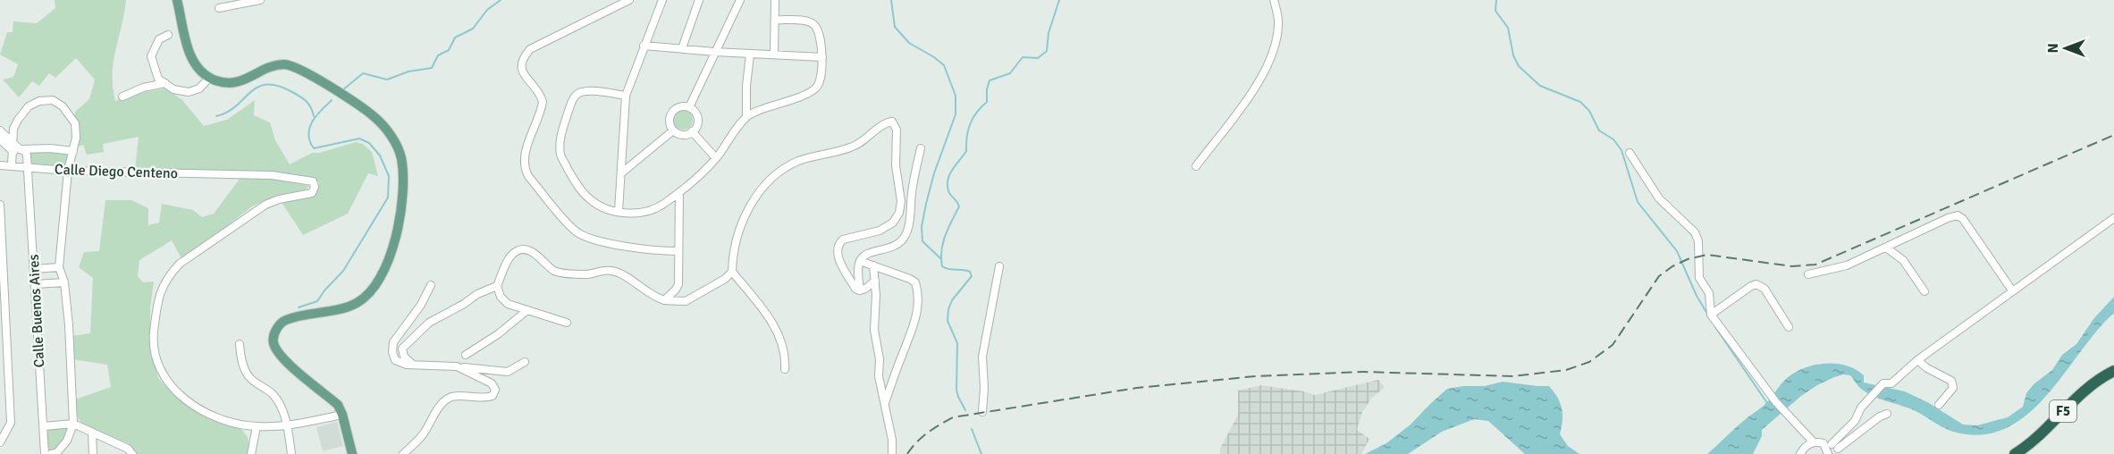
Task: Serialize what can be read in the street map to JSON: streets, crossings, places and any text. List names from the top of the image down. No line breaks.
{"streets":{"highway":["F5"],"street":["Calle Diego Centeno","Calle Buenos Aires"]},"crossings":[["Calle Diego Centeno","Calle Buenos Aires"]],"north":"left"}
